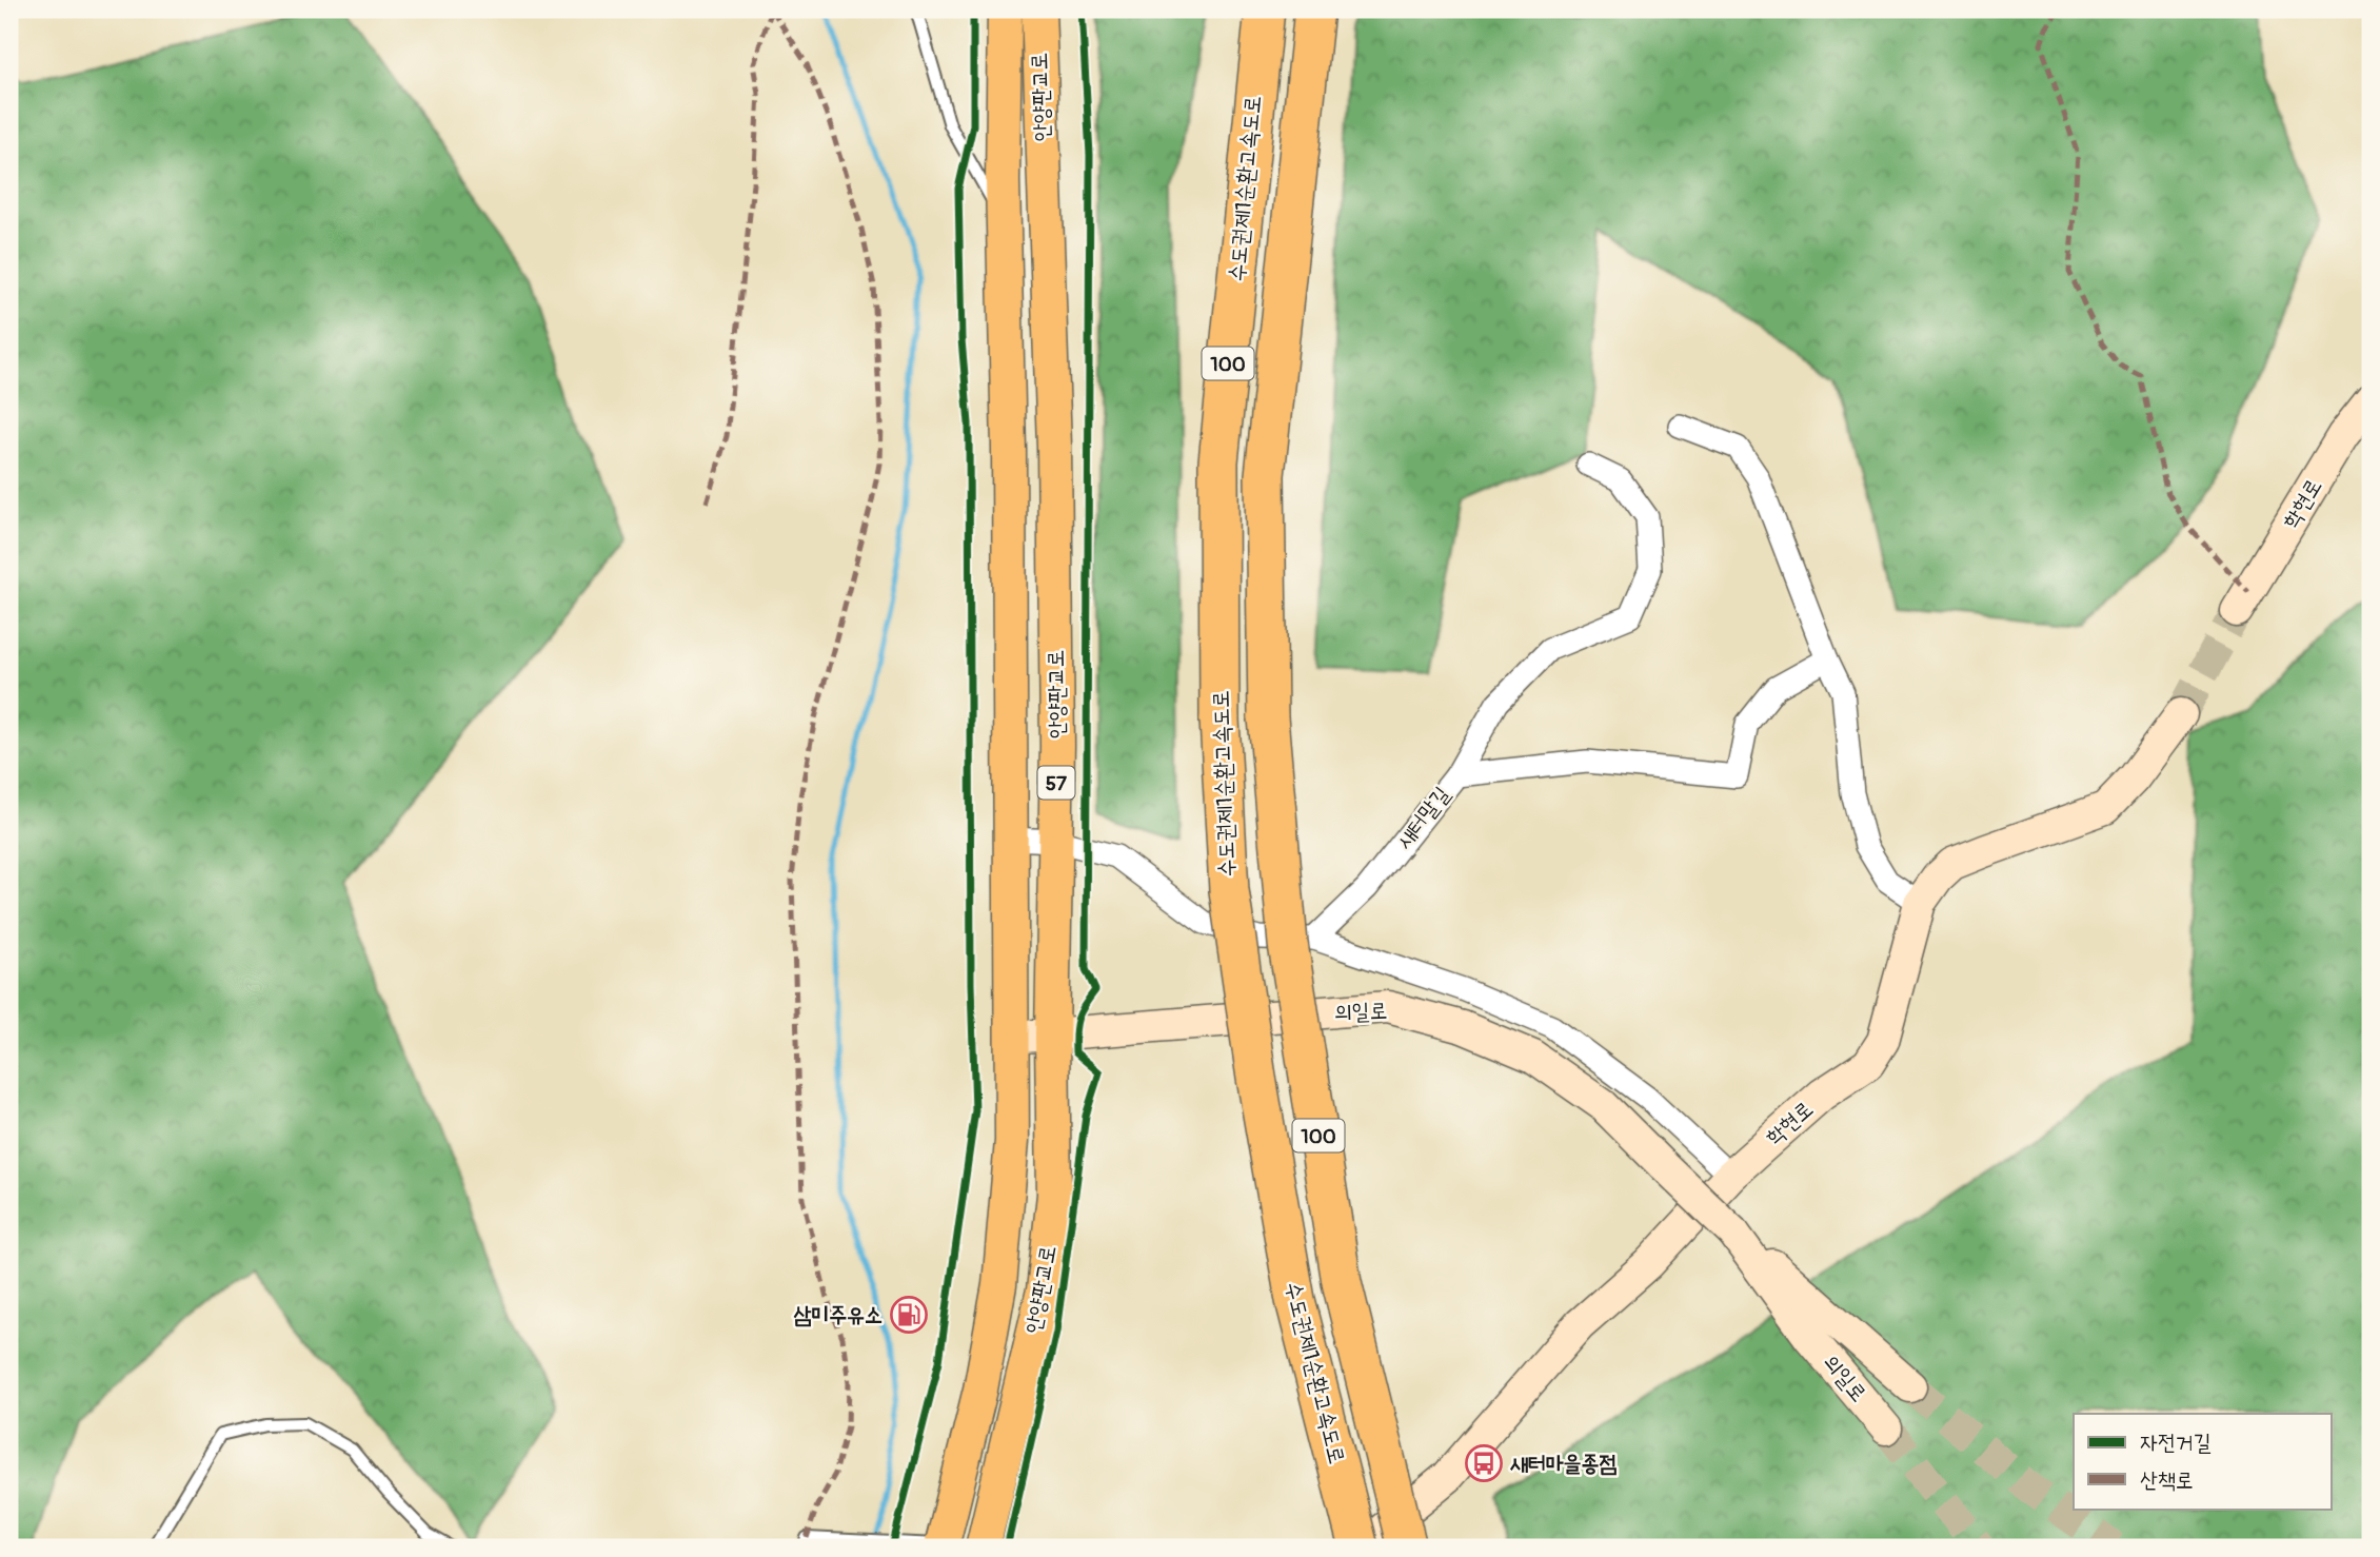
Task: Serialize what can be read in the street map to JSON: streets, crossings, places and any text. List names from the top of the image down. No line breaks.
{"streets":{"highway":["수도권제1순환고속도로","100"],"main road":["안양판교로","57"],"street":["학현로","새터말길","의일로"]},"crossings":[["안양판교로","의일로"],["수도권제1순환고속도로","학현로"]],"places":{"fuel station":["삼미주유소"],"bus stop":["새터마을종점"]},"legend":["자전거길","산책로"]}
